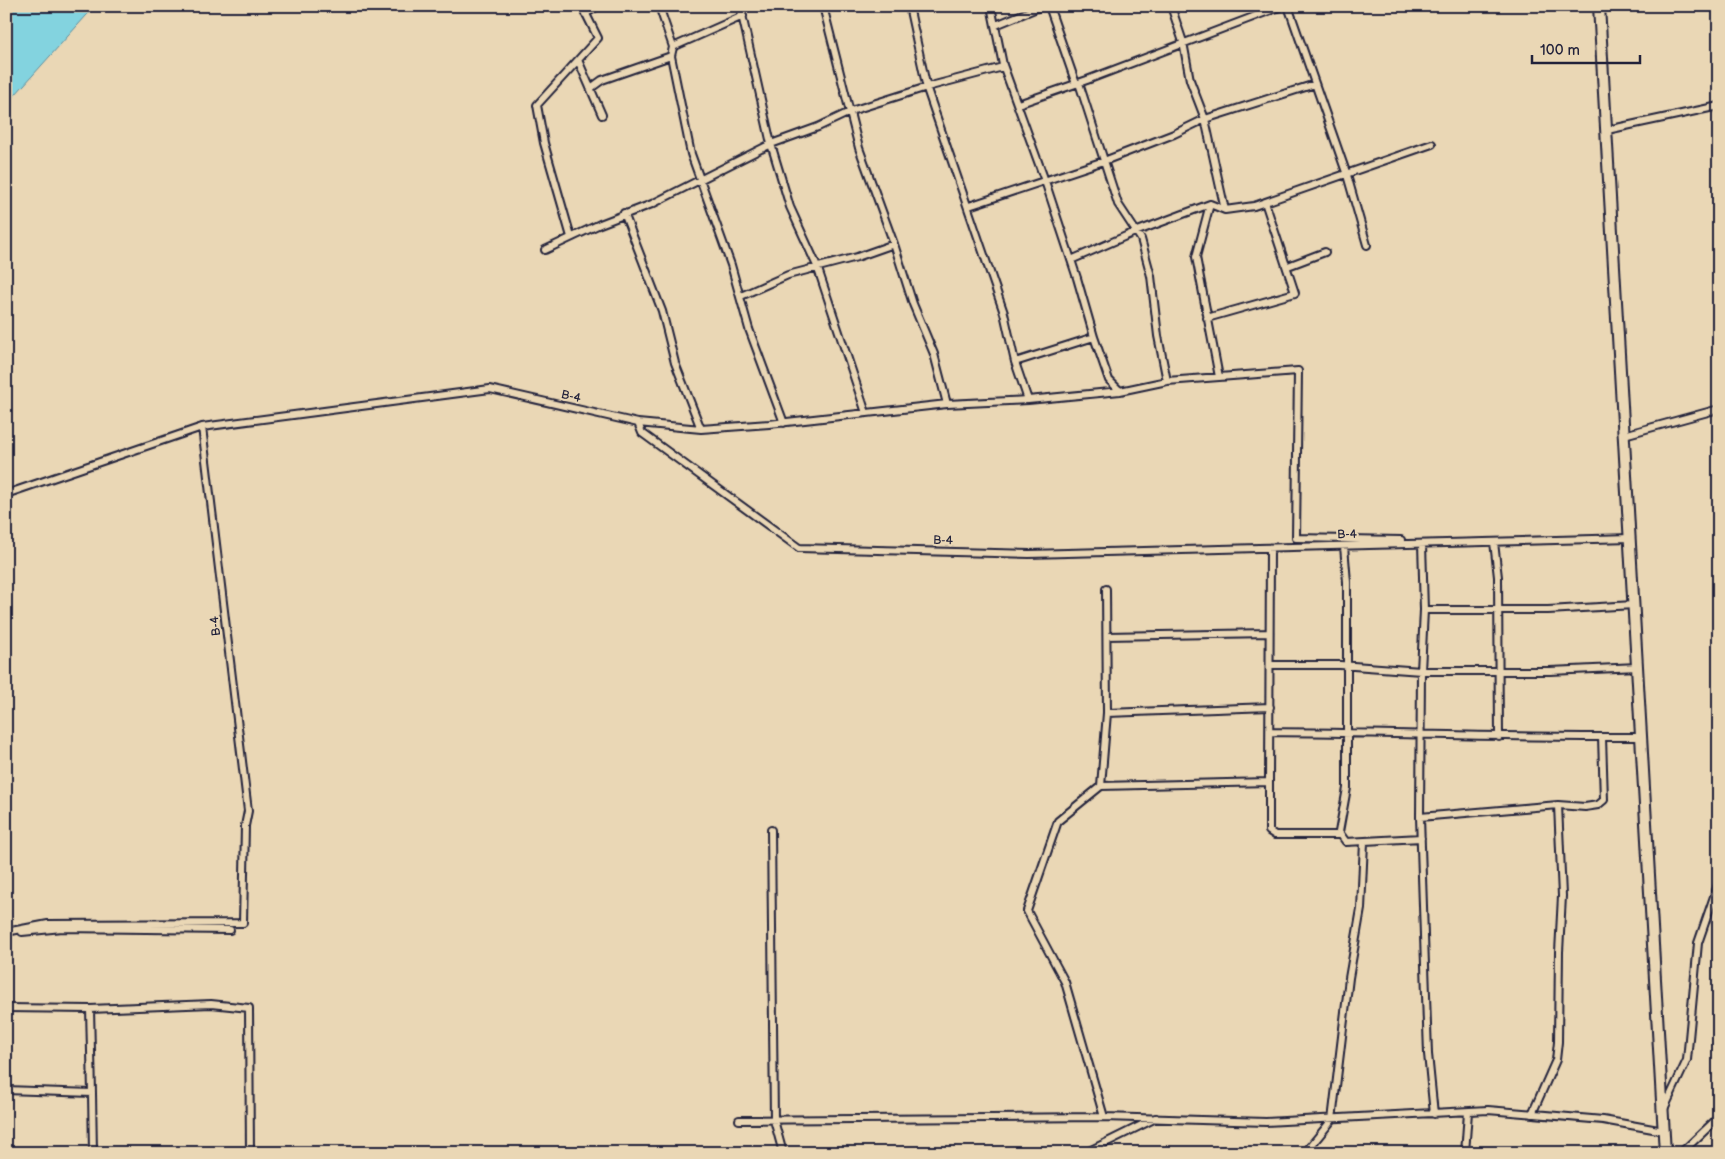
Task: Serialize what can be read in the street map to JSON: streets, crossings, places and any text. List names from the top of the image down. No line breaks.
{"streets":{"street":["B-4"]},"scale_bar":"100 m"}
